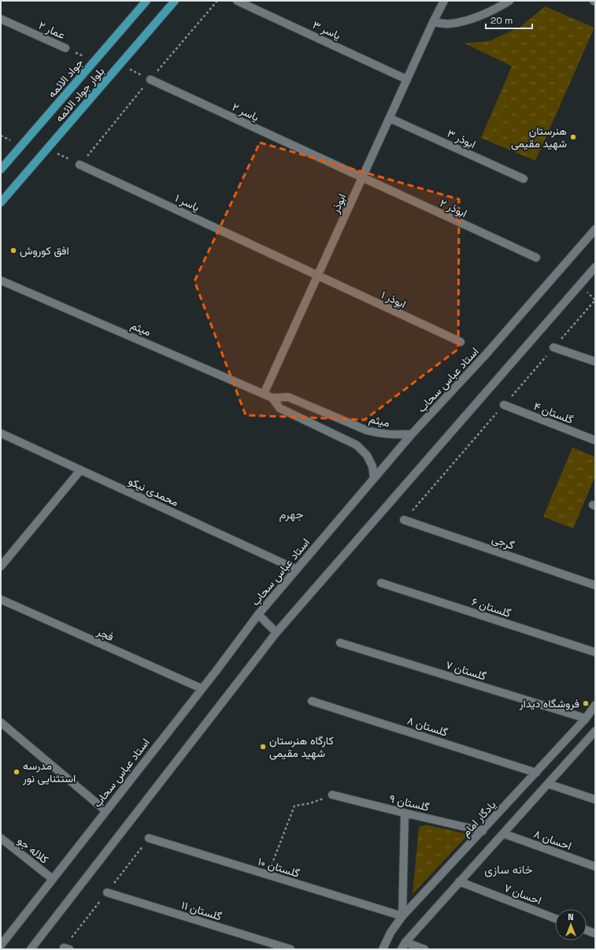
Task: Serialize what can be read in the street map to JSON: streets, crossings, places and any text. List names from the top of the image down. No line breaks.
{"streets":{"main road":["جواد الائمه","بلوار جواد الائمه"],"street":["عمار ۲","یاسر ۳","یاسر ۲","ابوذر ۳","یاسر ۱","ابوذر","ابوذر ۲","ابوذر ۱","میثم","استاد عباس سحاب","گلستان ۴","محمدی نیکو","گرجی","گلستان ۶","فجر","گلستان ۷","گلستان ۸","گلستان ۹","یادگار امام","احسان ۸","کلاله جو","گلستان ۱۰","احسان ۷","گلستان ۱۱"]},"crossings":[["عمار ۲","جواد الائمه"],["یاسر ۳","ابوذر"],["یاسر ۲","ابوذر"],["یاسر ۲","ابوذر ۲"],["ابوذر ۳","ابوذر"],["یاسر ۱","ابوذر"],["یاسر ۱","ابوذر ۱"],["ابوذر","ابوذر ۲"],["ابوذر","ابوذر ۱"],["ابوذر","میثم"],["میثم","استاد عباس سحاب"],["استاد عباس سحاب","محمدی نیکو"],["استاد عباس سحاب","فجر"],["استاد عباس سحاب","کلاله جو"],["گلستان ۷","یادگار امام"],["گلستان ۸","یادگار امام"],["گلستان ۹","یادگار امام"],["یادگار امام","گلستان ۱۰"]],"districts":["جهرم","خانه سازی"],"places":["هنرستان شهید مقیمی","افق کوروش","فروشگاه دیدار","کارگاه هنرستان شهید مقیمی","مدرسه استثنایی نور"],"scale_bar":"20 m","north":"top"}
